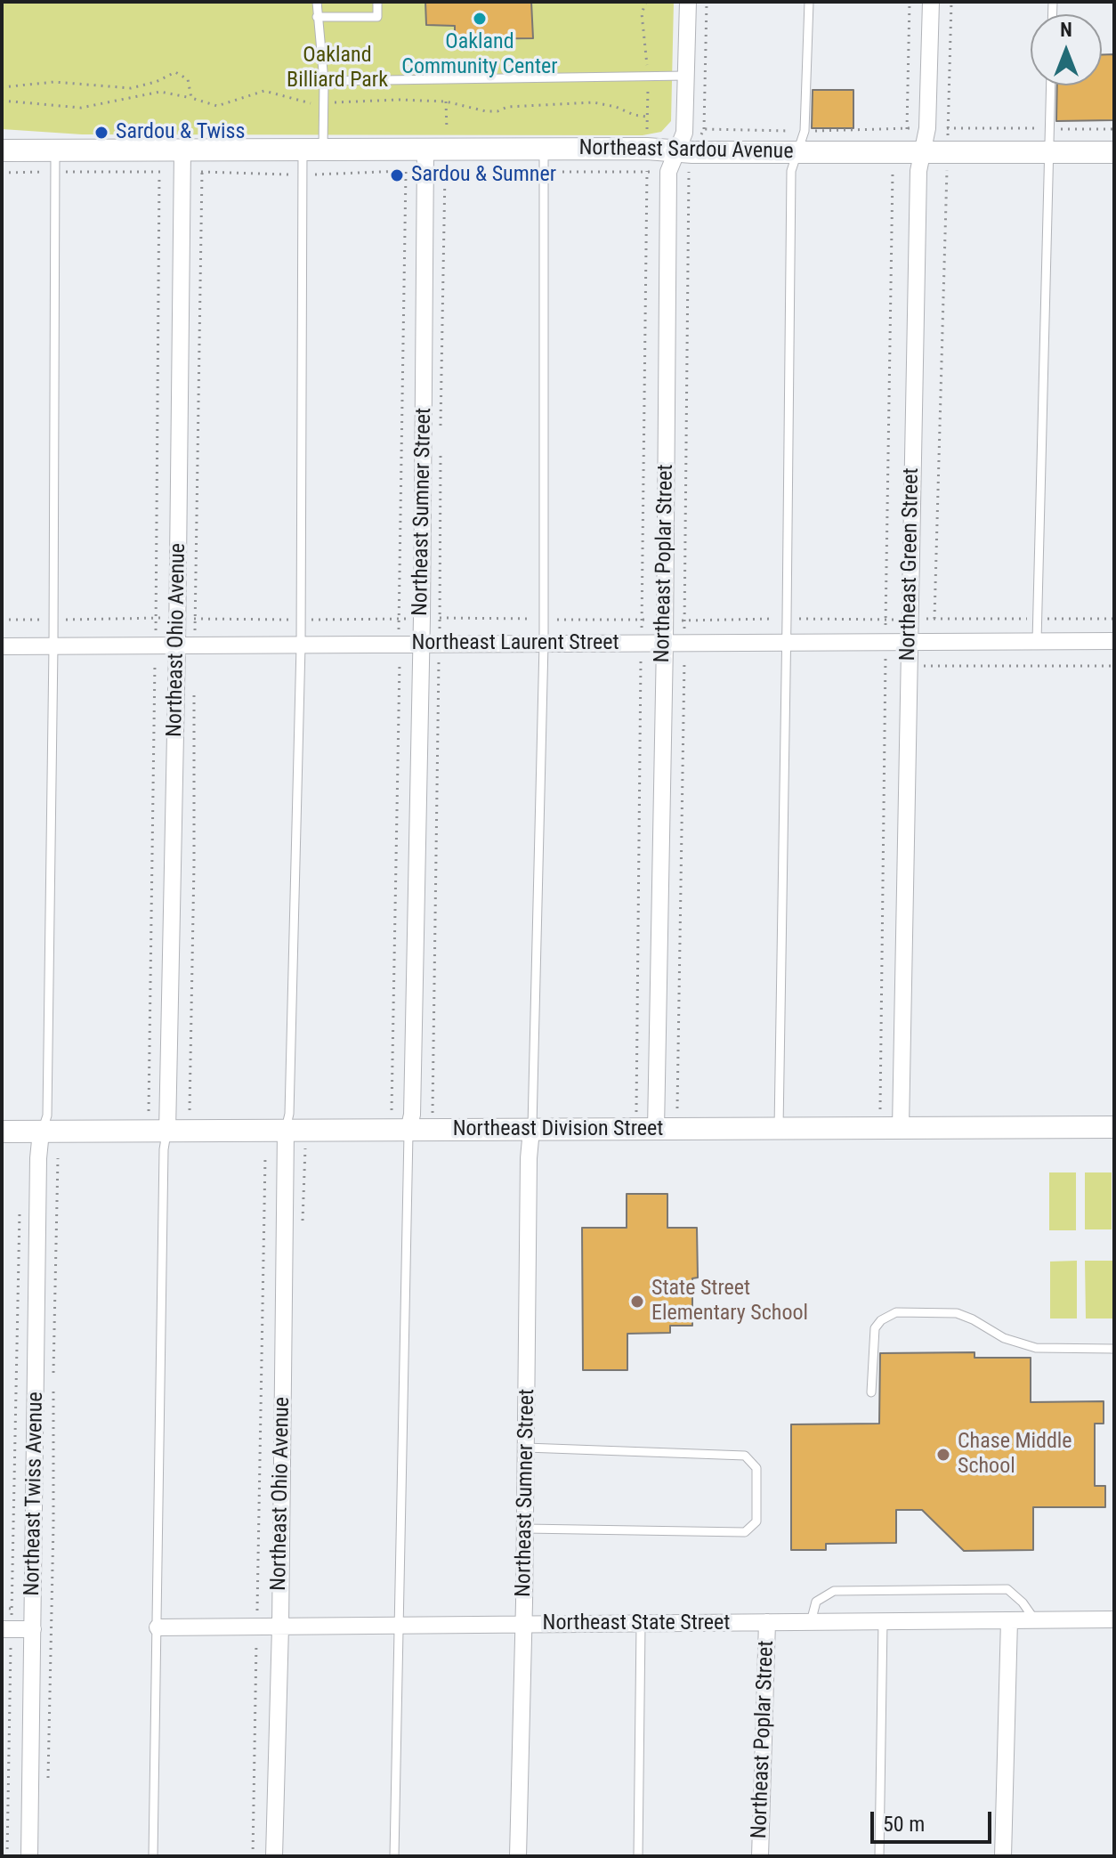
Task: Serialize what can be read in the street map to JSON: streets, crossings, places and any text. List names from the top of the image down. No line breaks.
{"streets":{"street":["Northeast Sardou Avenue","Northeast Sumner Street","Northeast Poplar Street","Northeast Green Street","Northeast Ohio Avenue","Northeast Laurent Street","Northeast Division Street","Northeast Twiss Avenue","Northeast State Street"]},"crossings":[["Northeast Sardou Avenue","Northeast Sumner Street"],["Northeast Sardou Avenue","Northeast Poplar Street"],["Northeast Sardou Avenue","Northeast Green Street"],["Northeast Sardou Avenue","Northeast Ohio Avenue"],["Northeast Sumner Street","Northeast Laurent Street"],["Northeast Sumner Street","Northeast Division Street"],["Northeast Sumner Street","Northeast State Street"],["Northeast Poplar Street","Northeast Laurent Street"],["Northeast Poplar Street","Northeast Division Street"],["Northeast Poplar Street","Northeast State Street"],["Northeast Green Street","Northeast Laurent Street"],["Northeast Green Street","Northeast Division Street"],["Northeast Ohio Avenue","Northeast Laurent Street"],["Northeast Ohio Avenue","Northeast Division Street"],["Northeast Ohio Avenue","Northeast State Street"],["Northeast Division Street","Northeast Twiss Avenue"]],"parks":["Oakland Billiard Park"],"places":["Oakland Community Center","Sardou & Twiss","Sardou & Sumner","State Street Elementary School","Chase Middle School"],"scale_bar":"50 m","north":"top"}
